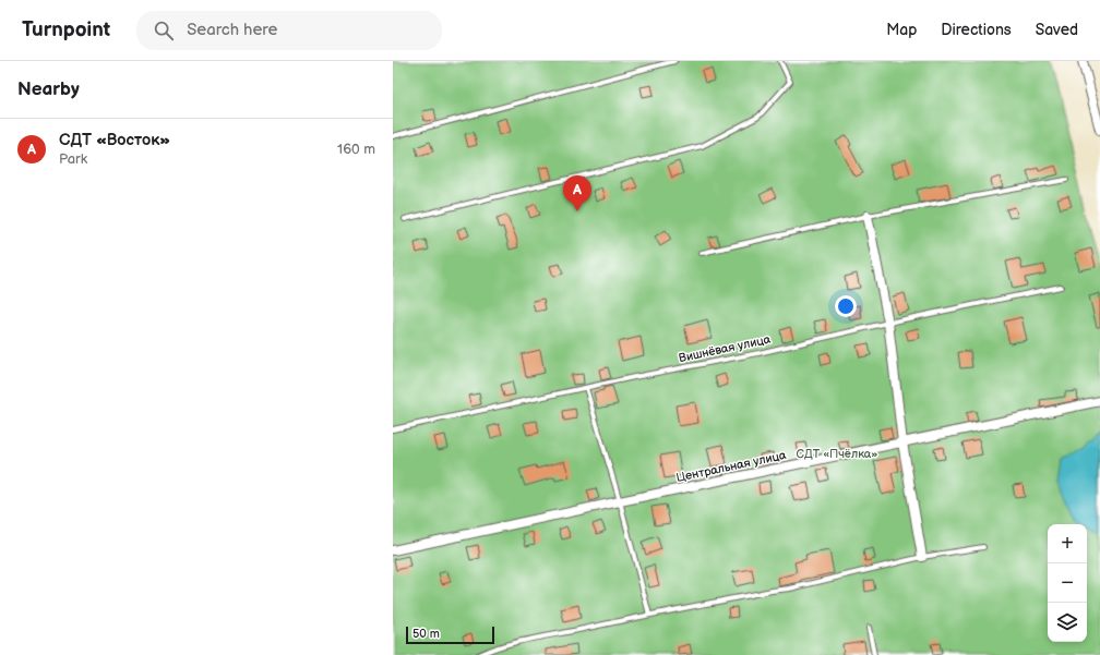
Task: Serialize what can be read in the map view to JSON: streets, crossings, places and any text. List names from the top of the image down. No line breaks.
{"streets":{"street":["Центральная улица"],"lane":["Вишнёвая улица"]},"parks":["СДТ «Пчёлка»"],"scale_bar":"50 m","page":{"header":"Turnpoint","search":"Search here","nav":["Map","Directions","Saved"],"heading":"Nearby","list":[{"mark":"A","name":"СДТ «Восток»","note":"Park","value":"160 m"}],"pins":"A","map_buttons":["+","−"],"scale":"50 m"}}
